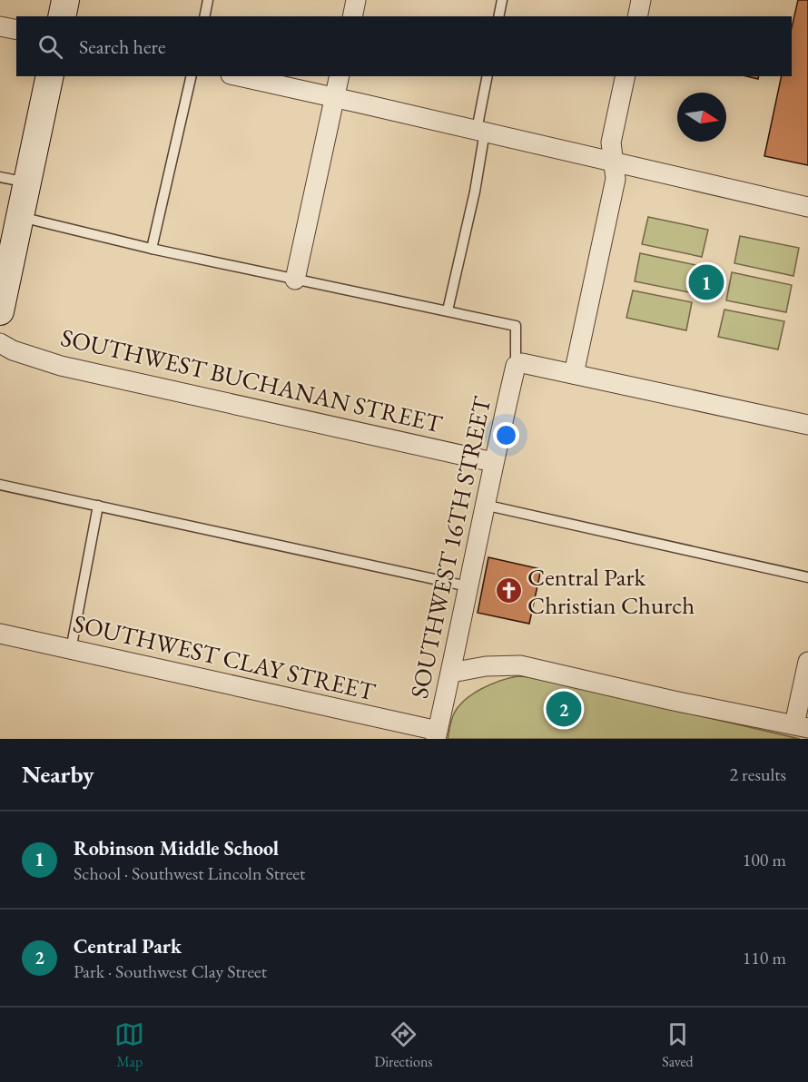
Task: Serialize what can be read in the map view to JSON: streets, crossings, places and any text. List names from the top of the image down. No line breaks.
{"streets":{"street":["SOUTHWEST BUCHANAN STREET","SOUTHWEST 16TH STREET","SOUTHWEST CLAY STREET"]},"crossings":[["SOUTHWEST BUCHANAN STREET","SOUTHWEST 16TH STREET"],["SOUTHWEST 16TH STREET","SOUTHWEST CLAY STREET"]],"places":{"church":["Central Park Christian Church"]},"north":"right","page":{"search":"Search here","pins":["1","2"],"heading":["Nearby","2 results"],"list":[{"mark":"1","name":"Robinson Middle School","note":"School · Southwest Lincoln Street","value":"100 m"},{"mark":"2","name":"Central Park","note":"Park · Southwest Clay Street","value":"110 m"}],"nav":["Map","Directions","Saved"]}}
